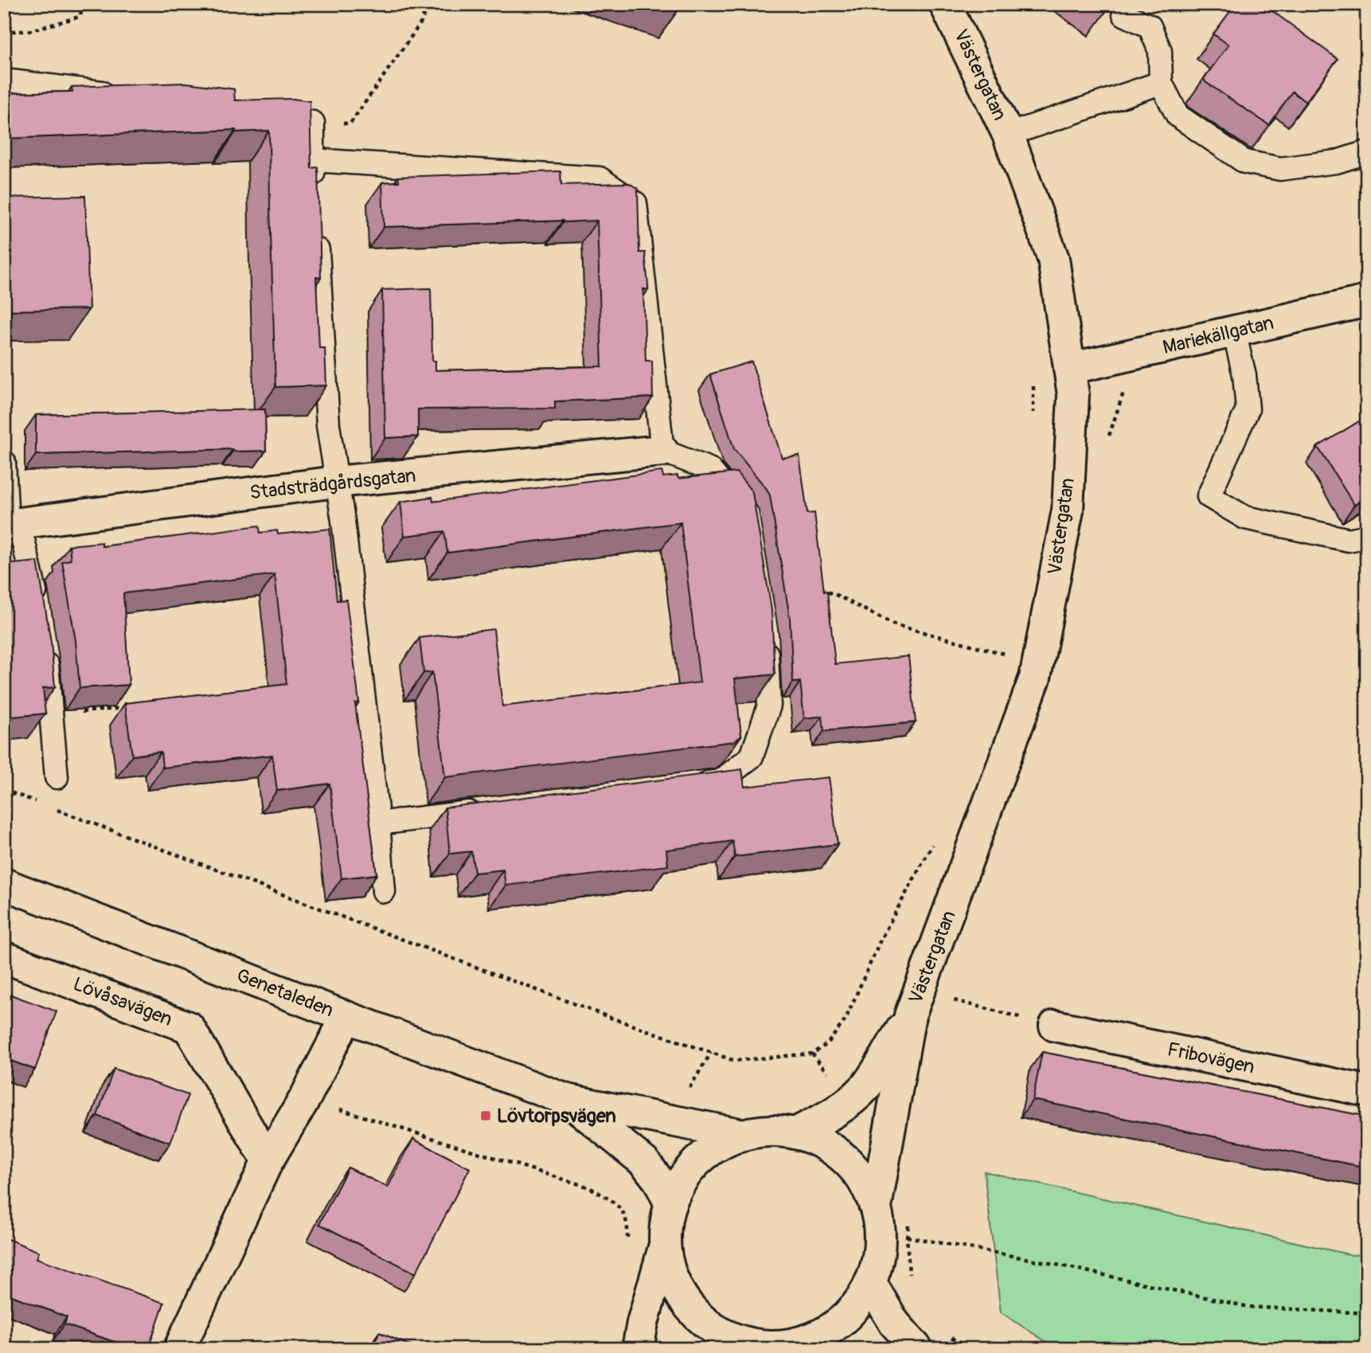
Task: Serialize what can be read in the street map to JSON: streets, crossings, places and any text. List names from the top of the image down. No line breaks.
{"streets":{"street":["Västergatan","Mariekällgatan","Stadsträdgårdsgatan","Genetaleden","Lövåsavägen","Fribovägen"]},"crossings":[["Västergatan","Mariekällgatan"]],"places":{"transit":["Lövtorpsvägen"]}}
